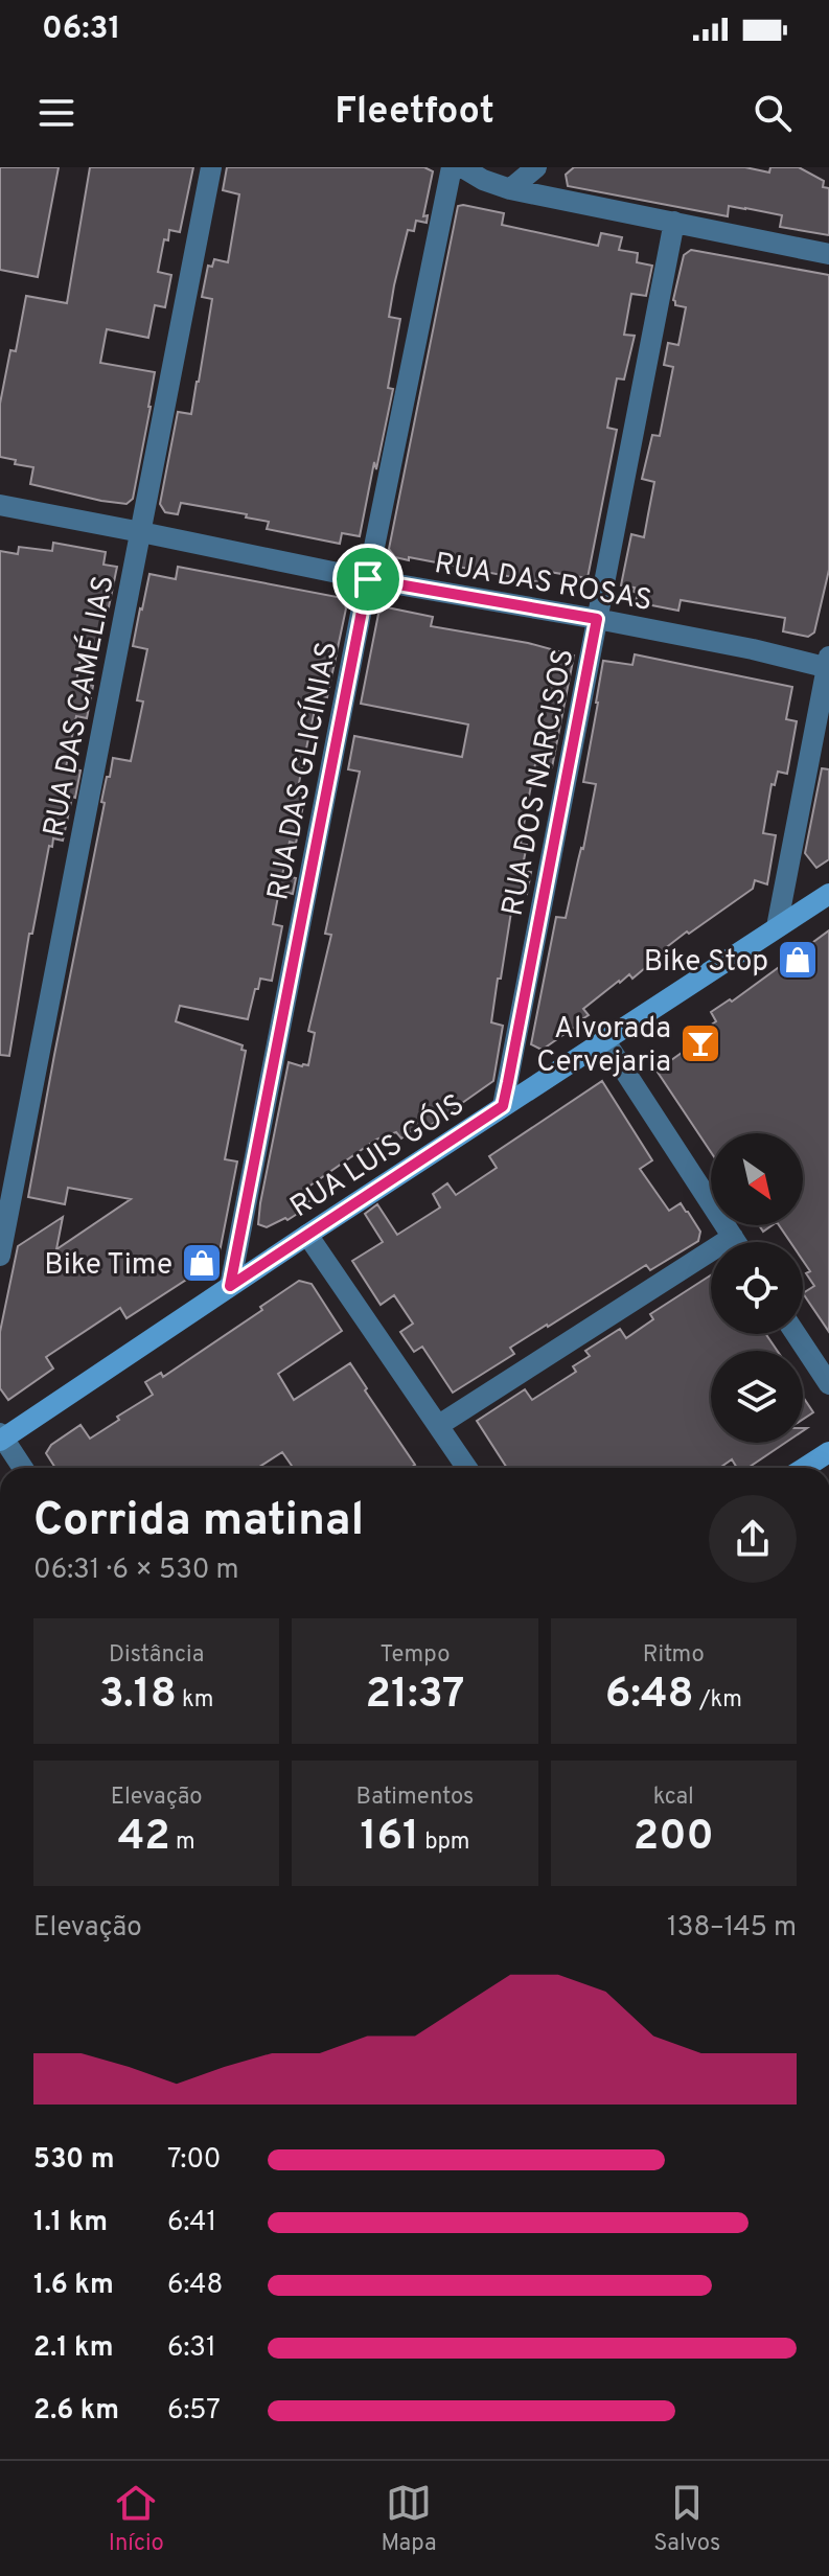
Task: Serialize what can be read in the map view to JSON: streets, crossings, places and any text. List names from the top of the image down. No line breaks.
{"streets":{"street":["RUA DAS ROSAS","RUA DAS CAMÉLIAS","RUA DAS GLICÍNIAS","RUA DOS NARCISOS","RUA LUIS GÓIS"]},"crossings":[["RUA DAS ROSAS","RUA DAS CAMÉLIAS"],["RUA DAS ROSAS","RUA DAS GLICÍNIAS"],["RUA DAS ROSAS","RUA DOS NARCISOS"],["RUA DAS GLICÍNIAS","RUA LUIS GÓIS"],["RUA DOS NARCISOS","RUA LUIS GÓIS"]],"places":{"shop":["Bike Stop","Bike Time"],"bar":["Alvorada Cervejaria"]},"north":"bottom right","page":{"status":"06:31","header":"Fleetfoot","heading":["Corrida matinal","06:31 · 6 × 530 m"],"stats":[["Distância","3.18 km"],["Tempo","21:37"],["Ritmo","6:48 /km"],["Elevação","42 m"],["Batimentos","161 bpm"],["kcal","200"]],"chart":["Elevação","138–145 m"],"list":[{"name":"530 m","note":"7:00"},{"name":"1.1 km","note":"6:41"},{"name":"1.6 km","note":"6:48"},{"name":"2.1 km","note":"6:31"},{"name":"2.6 km","note":"6:57"}],"tabs":["Início","Mapa","Salvos"]}}
